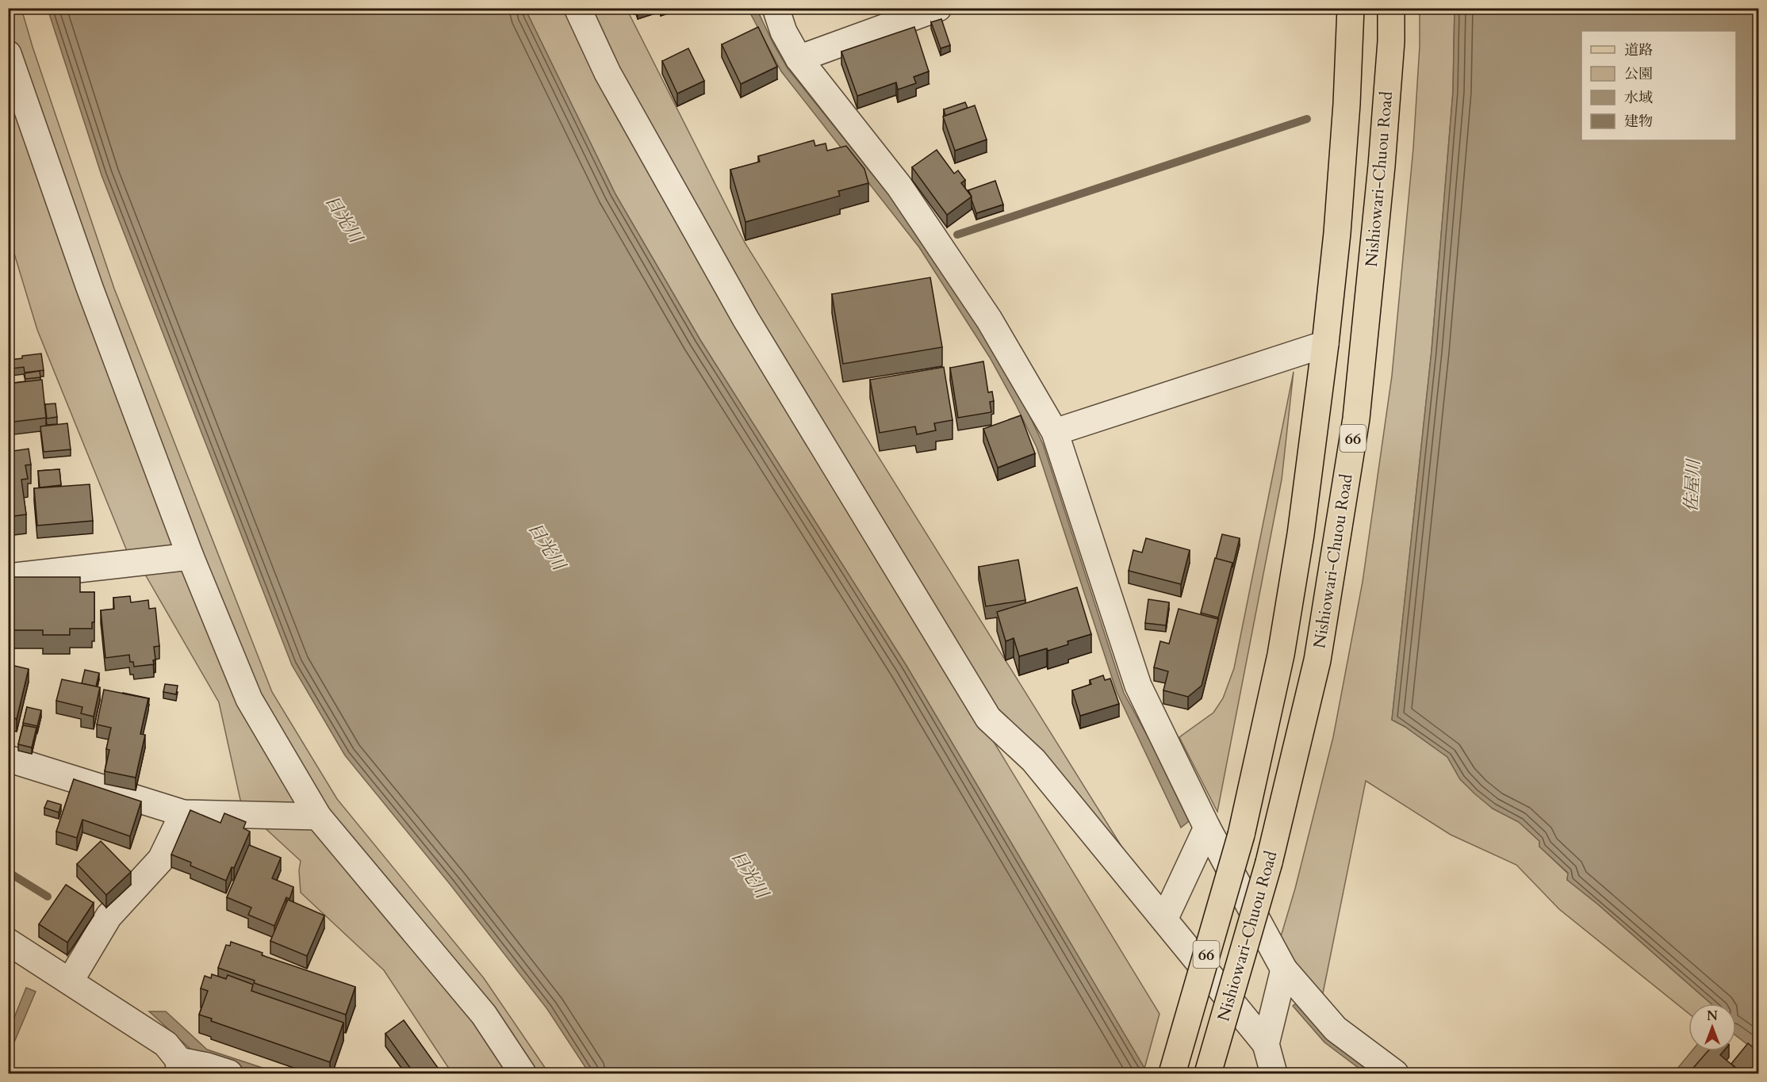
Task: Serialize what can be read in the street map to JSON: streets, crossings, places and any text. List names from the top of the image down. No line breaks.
{"streets":{"main road":["Nishiowari-Chuou Road","66"]},"water":["日光川","佐屋川"],"legend":["道路","公園","水域","建物"],"north":"top"}
